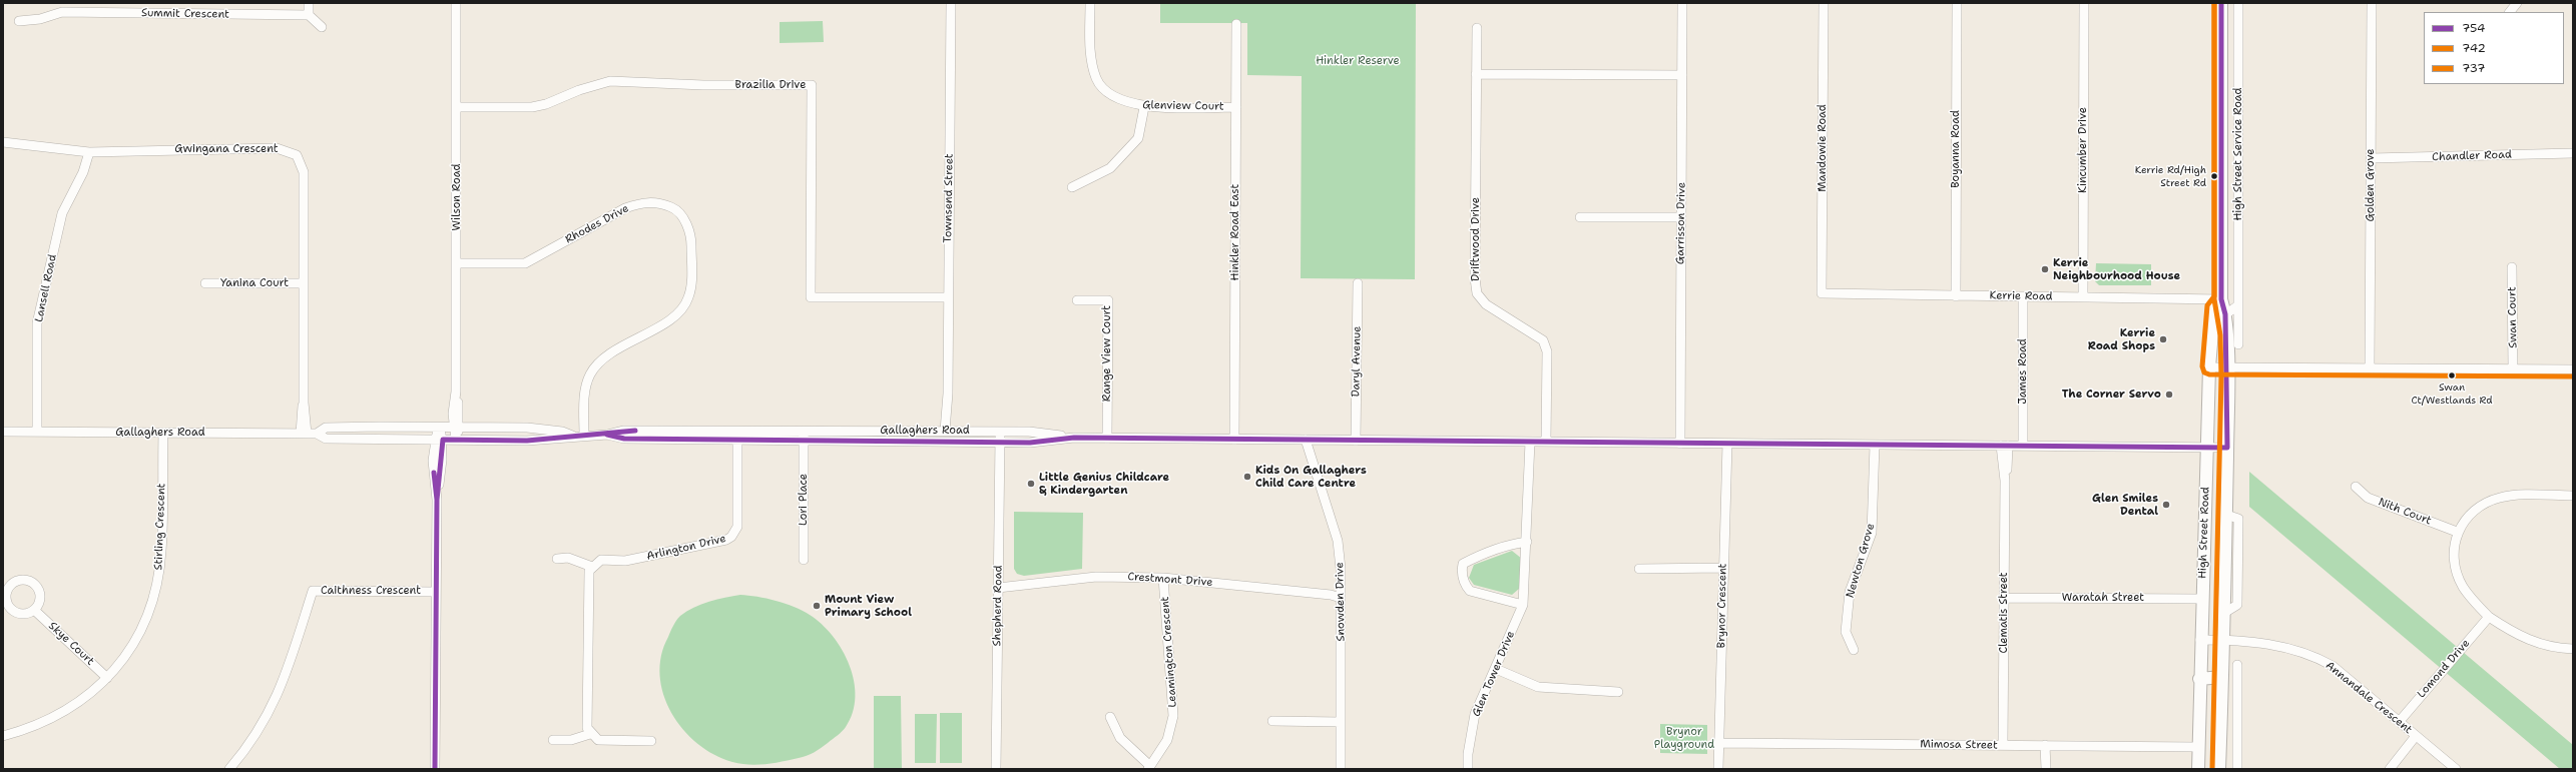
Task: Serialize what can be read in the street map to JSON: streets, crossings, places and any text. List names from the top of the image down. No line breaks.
{"streets":{"main road":["High Street Road"],"street":["Summit Crescent","Brazilia Drive","Glenview Court","Mandowie Road","Gwingana Crescent","Boyanna Road","Kincumber Drive","High Street Service Road","Chandler Road","Golden Grove","Wilson Road","Townsend Street","Garrisson Drive","Rhodes Drive","Hinkler Road East","Driftwood Drive","Yanina Court","Lansell Road","Kerrie Road","Swan Court","Range View Court","Daryl Avenue","James Road","Gallaghers Road","Lori Place","Nith Court","Stirling Crescent","Arlington Drive","Newton Grove","Crestmont Drive","Caithness Crescent","Waratah Street","Snowden Drive","Shepherd Road","Brynor Crescent","Clematis Street","Skye Court","Leamington Crescent","Lomond Drive","Glen Tower Drive","Annandale Crescent","Mimosa Street"]},"crossings":[["Brazilia Drive","Wilson Road"],["Brazilia Drive","Townsend Street"],["Glenview Court","Hinkler Road East"],["Mandowie Road","Kerrie Road"],["Gwingana Crescent","Yanina Court"],["Gwingana Crescent","Lansell Road"],["Gwingana Crescent","Gallaghers Road"],["Boyanna Road","Kerrie Road"],["Kincumber Drive","Kerrie Road"],["Chandler Road","Golden Grove"],["Wilson Road","Rhodes Drive"],["Wilson Road","Gallaghers Road"],["Townsend Street","Gallaghers Road"],["Garrisson Drive","Gallaghers Road"],["Rhodes Drive","Gallaghers Road"],["Hinkler Road East","Gallaghers Road"],["Driftwood Drive","Gallaghers Road"],["Lansell Road","Gallaghers Road"],["Kerrie Road","James Road"],["Kerrie Road","High Street Road"],["Range View Court","Gallaghers Road"],["Daryl Avenue","Gallaghers Road"],["James Road","Gallaghers Road"],["Gallaghers Road","Lori Place"],["Gallaghers Road","Stirling Crescent"],["Gallaghers Road","High Street Road"],["Gallaghers Road","Arlington Drive"],["Gallaghers Road","Newton Grove"],["Gallaghers Road","Snowden Drive"],["Gallaghers Road","Shepherd Road"],["Gallaghers Road","Brynor Crescent"],["Gallaghers Road","Clematis Street"],["Gallaghers Road","Glen Tower Drive"],["Stirling Crescent","Skye Court"],["High Street Road","Waratah Street"],["High Street Road","Annandale Crescent"],["High Street Road","Mimosa Street"],["Crestmont Drive","Snowden Drive"],["Crestmont Drive","Shepherd Road"],["Crestmont Drive","Leamington Crescent"],["Waratah Street","Clematis Street"],["Brynor Crescent","Mimosa Street"],["Clematis Street","Mimosa Street"],["Lomond Drive","Annandale Crescent"]],"parks":["Hinkler Reserve","Brynor Playground"],"places":["Kerrie Rd/High Street Rd","Kerrie Neighbourhood House","Kerrie Road Shops","Swan Ct/Westlands Rd","The Corner Servo","Kids On Gallaghers Child Care Centre","Little Genius Childcare & Kindergarten","Glen Smiles Dental","Mount View Primary School"],"lines":["transit line 754","transit line 742","transit line 737"],"legend":["754","742","737"]}
